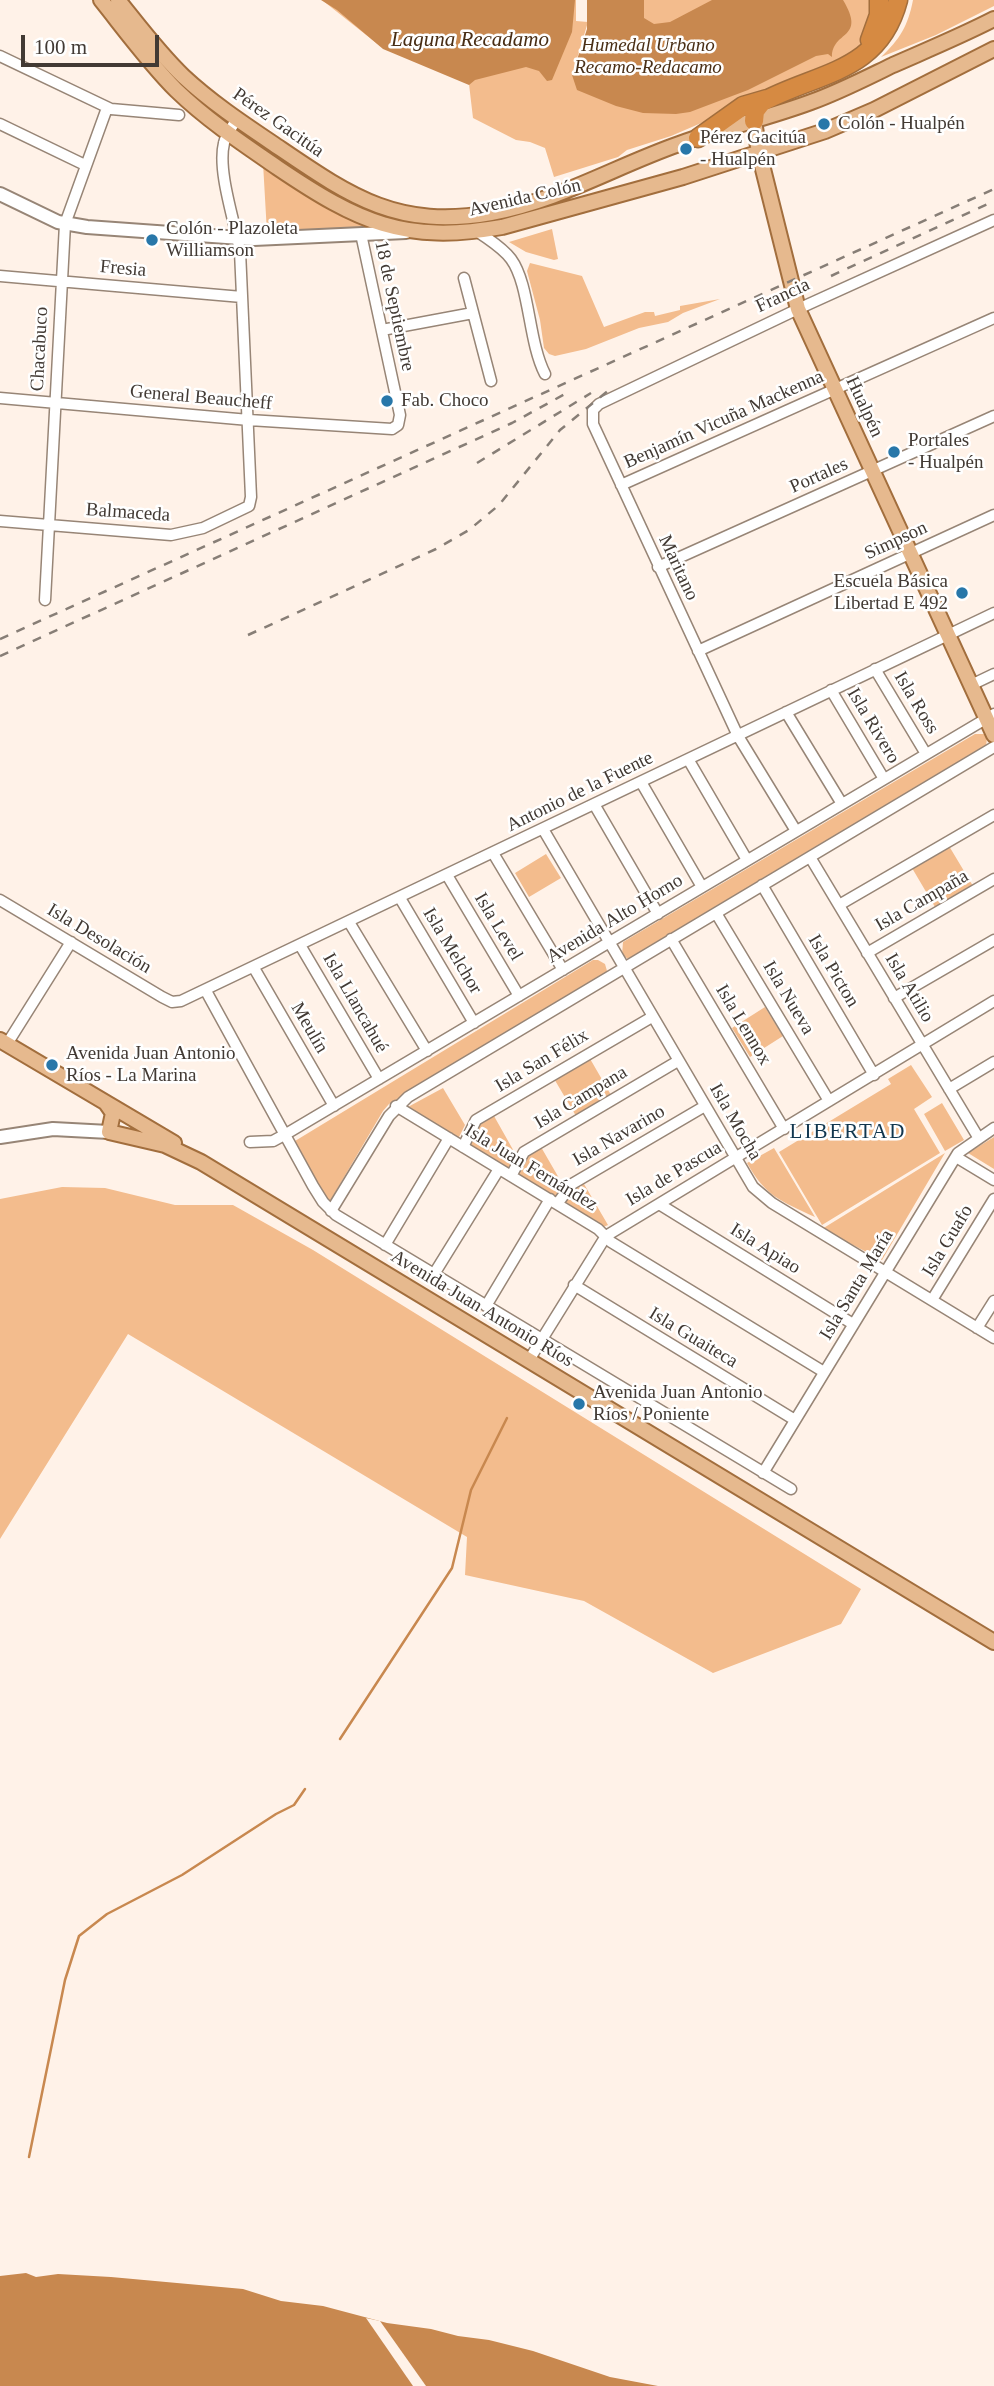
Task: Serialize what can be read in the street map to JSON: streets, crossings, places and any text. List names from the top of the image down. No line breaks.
{"streets":{"main road":["Pérez Gacitúa","Avenida Colón","Hualpén","Avenida Juan Antonio Ríos"],"street":["Fresia","Francia","18 de Septiembre","Chacabuco","General Beaucheff","Benjamín Vicuña Mackenna","Portales","Balmaceda","Simpson","Maritano","Isla Ross","Isla Rivero","Antonio de la Fuente","Isla Campaña","Avenida Alto Horno","Isla Level","Isla Desolación","Isla Melchor","Isla Picton","Isla Atilio","Isla Nueva","Isla Llancahué","Isla Lennox","Meulín","Isla San Félix","Isla Campana","Isla Mocha","Isla Navarino","Isla Juan Fernández","Isla de Pascua","Isla Guafo","Isla Apiao","Isla Santa María","Isla Guaiteca"]},"crossings":[["Pérez Gacitúa","Avenida Colón"],["Avenida Colón","18 de Septiembre"],["Avenida Colón","Chacabuco"],["Avenida Colón","Hualpén"],["Fresia","Chacabuco"],["Francia","Hualpén"],["Francia","Maritano"],["18 de Septiembre","General Beaucheff"],["Chacabuco","General Beaucheff"],["Chacabuco","Balmaceda"],["General Beaucheff","Balmaceda"],["Hualpén","Benjamín Vicuña Mackenna"],["Hualpén","Portales"],["Hualpén","Simpson"],["Hualpén","Antonio de la Fuente"],["Hualpén","Avenida Alto Horno"],["Benjamín Vicuña Mackenna","Maritano"],["Portales","Maritano"],["Simpson","Maritano"],["Maritano","Antonio de la Fuente"],["Isla Ross","Antonio de la Fuente"],["Isla Ross","Avenida Alto Horno"],["Isla Rivero","Antonio de la Fuente"],["Isla Rivero","Avenida Alto Horno"],["Antonio de la Fuente","Isla Level"],["Antonio de la Fuente","Isla Desolación"],["Antonio de la Fuente","Isla Melchor"],["Antonio de la Fuente","Isla Llancahué"],["Antonio de la Fuente","Meulín"],["Antonio de la Fuente","Isla Mocha"],["Isla Campaña","Isla Atilio"],["Avenida Alto Horno","Isla Level"],["Avenida Alto Horno","Isla Melchor"],["Avenida Alto Horno","Isla Llancahué"],["Avenida Alto Horno","Meulín"],["Avenida Alto Horno","Isla Mocha"],["Isla Picton","Isla de Pascua"],["Isla Atilio","Isla de Pascua"],["Isla Atilio","Isla Santa María"],["Isla Nueva","Isla de Pascua"],["Isla Lennox","Isla de Pascua"],["Isla San Félix","Isla Mocha"],["Isla San Félix","Isla Juan Fernández"],["Isla Campana","Isla Mocha"],["Isla Campana","Isla Juan Fernández"],["Isla Mocha","Isla Navarino"],["Isla Mocha","Isla de Pascua"],["Isla Mocha","Isla Guafo"],["Isla Mocha","Isla Santa María"],["Isla Navarino","Isla Juan Fernández"],["Isla Juan Fernández","Isla de Pascua"],["Isla Juan Fernández","Isla Santa María"],["Isla de Pascua","Isla Apiao"],["Isla de Pascua","Avenida Juan Antonio Ríos"],["Isla de Pascua","Isla Guaiteca"],["Isla Apiao","Isla Santa María"],["Isla Santa María","Isla Guaiteca"]],"districts":["LIBERTAD"],"water":["Laguna Recadamo"],"parks":["Humedal Urbano Recamo-Redacamo"],"places":["Colón - Hualpén","Pérez Gacitúa - Hualpén","Colón - Plazoleta Williamson","Fab. Choco","Portales - Hualpén","Escuela Básica Libertad E 492","Avenida Juan Antonio Ríos - La Marina","Avenida Juan Antonio Ríos / Poniente"],"scale_bar":"100 m"}
